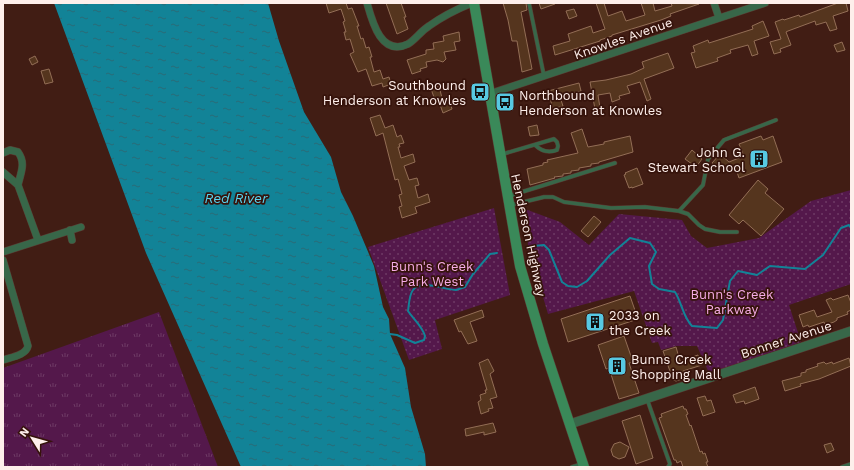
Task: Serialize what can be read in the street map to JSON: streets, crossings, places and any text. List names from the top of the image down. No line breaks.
{"streets":{"main road":["Henderson Highway"],"street":["Knowles Avenue","Bonner Avenue"]},"crossings":[["Knowles Avenue","Henderson Highway"],["Henderson Highway","Bonner Avenue"]],"water":["Red River"],"parks":["Bunn's Creek Park West","Bunn's Creek Parkway"],"places":{"bus stop":["Southbound Henderson at Knowles","Northbound Henderson at Knowles"],"building":["John G. Stewart School","2033 on the Creek","Bunns Creek Shopping Mall"]},"north":"top left"}
